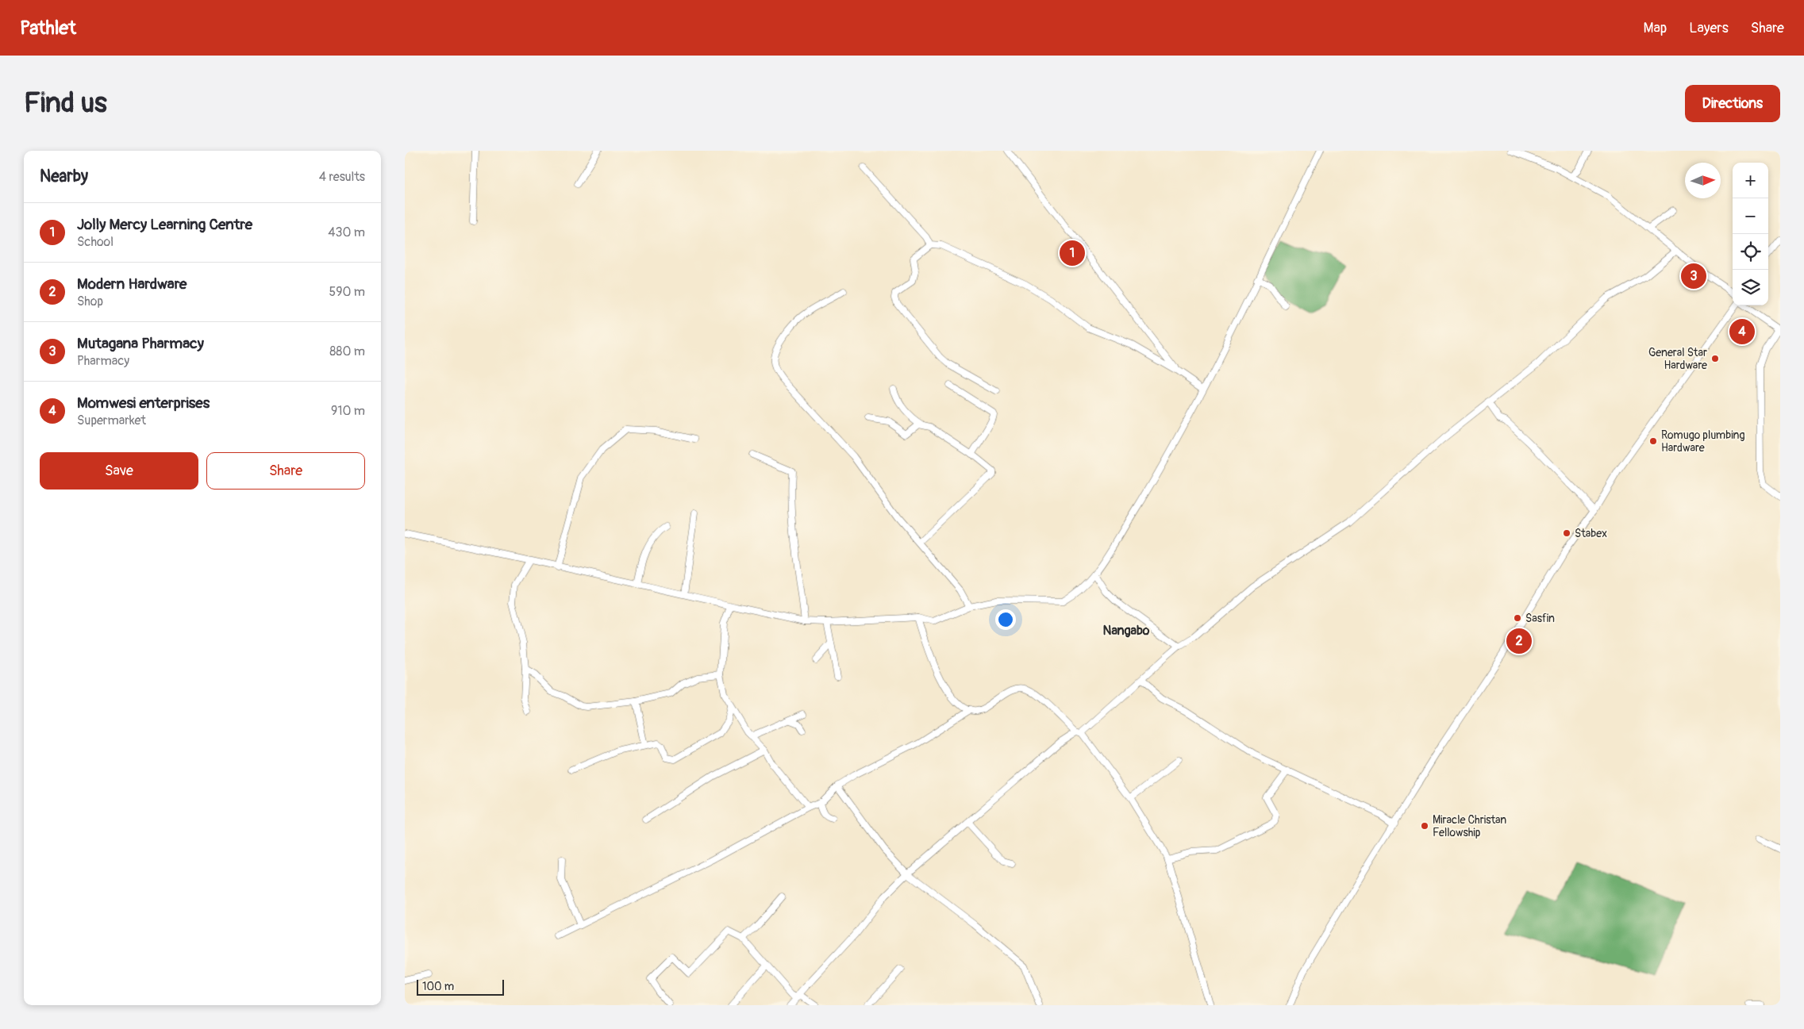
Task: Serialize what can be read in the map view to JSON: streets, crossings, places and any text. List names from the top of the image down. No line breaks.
{"districts":["Nangabo"],"places":["General Star Hardware","Romugo plumbing Hardware","Stabex","Sasfin","Miracle Christan Fellowship"],"scale_bar":"100 m","north":"right","page":{"header":"Pathlet","nav":["Map","Layers","Share"],"buttons":["Directions",["Save","Share"]],"title":"Find us","heading":["Nearby","4 results"],"map_buttons":["+","−"],"list":[{"mark":"1","name":"Jolly Mercy Learning Centre","note":"School","value":"430 m"},{"mark":"2","name":"Modern Hardware","note":"Shop","value":"590 m"},{"mark":"3","name":"Mutagana Pharmacy","note":"Pharmacy","value":"880 m"},{"mark":"4","name":"Momwesi enterprises","note":"Supermarket","value":"910 m"}],"pins":["1","3","4","2"],"scale":"100 m"}}
